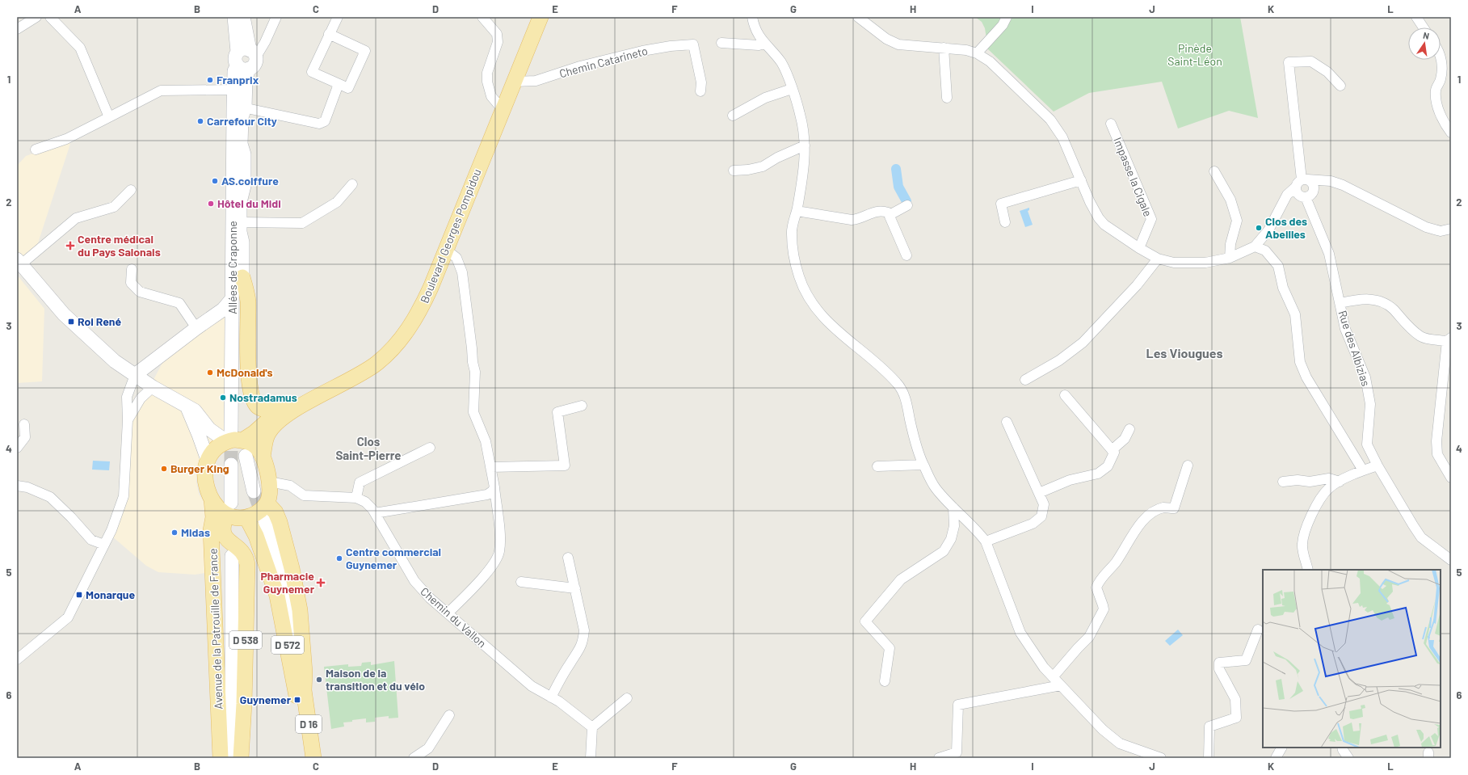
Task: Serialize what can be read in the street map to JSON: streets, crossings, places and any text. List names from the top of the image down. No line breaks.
{"streets":{"main road":["Boulevard Georges Pompidou","Allées de Craponne","Avenue de la Patrouille de France","D 538","D 572","D 16"],"street":["Chemin Catarineto","Impasse la Cigale","Rue des Albizias","Chemin du Vallon"]},"crossings":[["Chemin Catarineto","Boulevard Georges Pompidou"],["Boulevard Georges Pompidou","Allées de Craponne"],["Boulevard Georges Pompidou","Avenue de la Patrouille de France"],["Boulevard Georges Pompidou","D 538"],["Boulevard Georges Pompidou","D 572"],["Allées de Craponne","Avenue de la Patrouille de France"],["Allées de Craponne","D 538"],["Allées de Craponne","D 572"],["Avenue de la Patrouille de France","D 538"],["Avenue de la Patrouille de France","D 572"],["D 538","D 572"]],"districts":["Les Viougues","Clos Saint-Pierre"],"parks":["Pinède Saint-Léon"],"places":{"other":["Franprix","Carrefour City","AS.coiffure","Hôtel du Midi","Clos des Abeilles","McDonald's","Nostradamus","Burger King","Midas","Centre commercial Guynemer","Maison de la transition et du vélo"],"health":["Centre médical du Pays Salonais","Pharmacie Guynemer"],"transit":["Roi René","Monarque","Guynemer"]},"north":"top","grid":{"columns":["A","B","C","D","E","F","G","H","I","J","K","L"],"rows":["1","2","3","4","5","6"]}}
